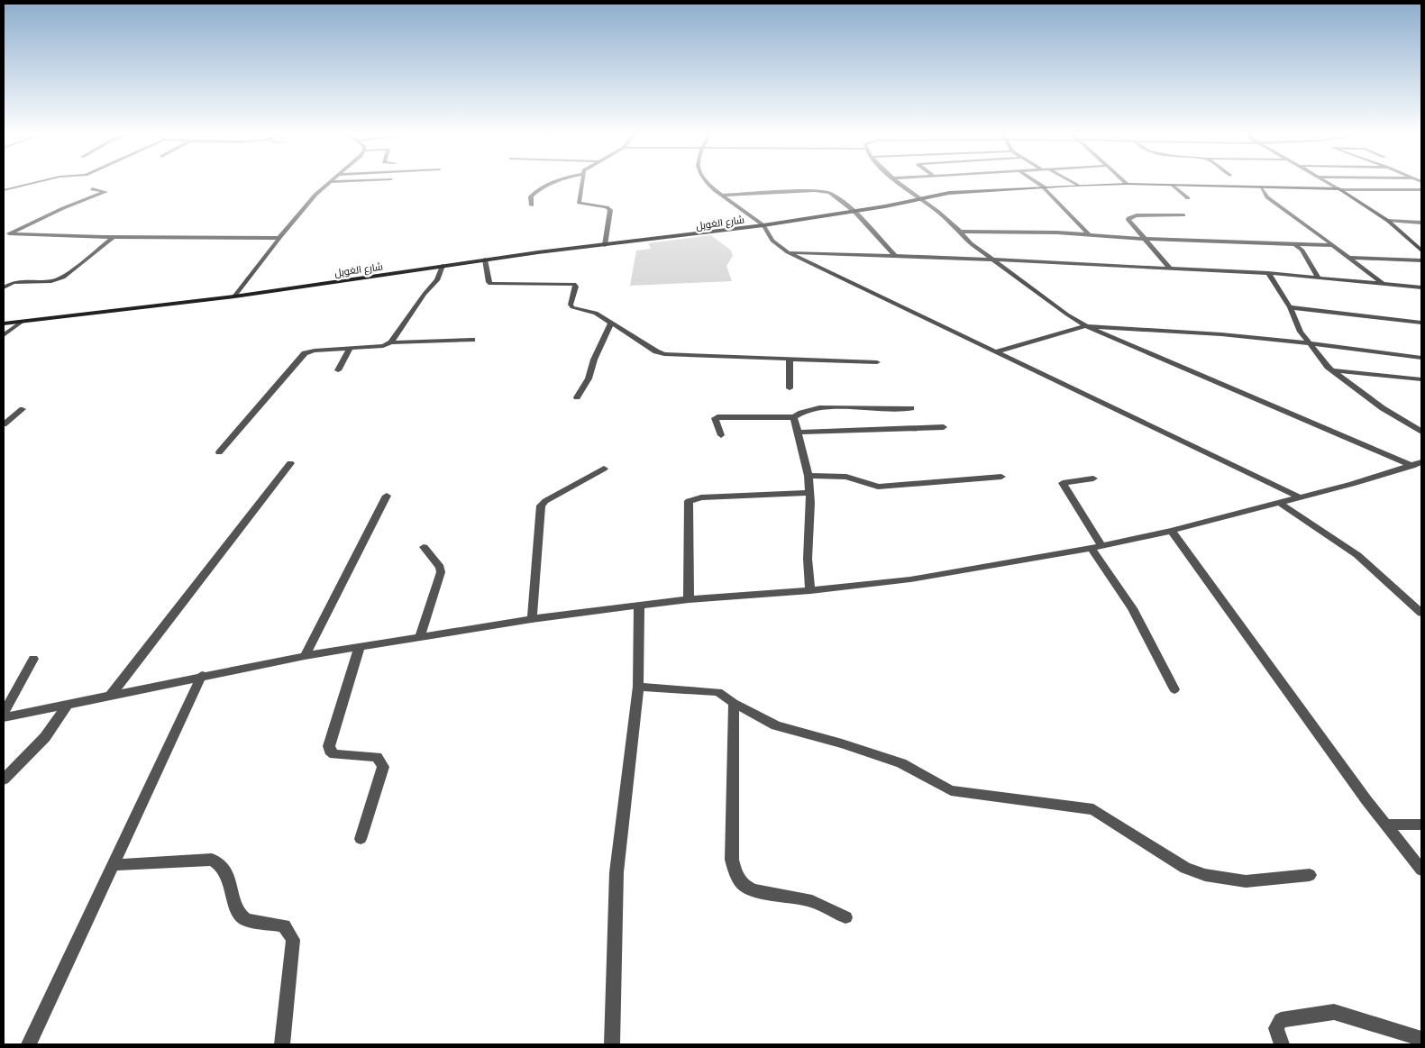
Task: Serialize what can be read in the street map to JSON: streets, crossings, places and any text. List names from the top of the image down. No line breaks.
{"streets":{"street":["شارع الغويل"]}}
